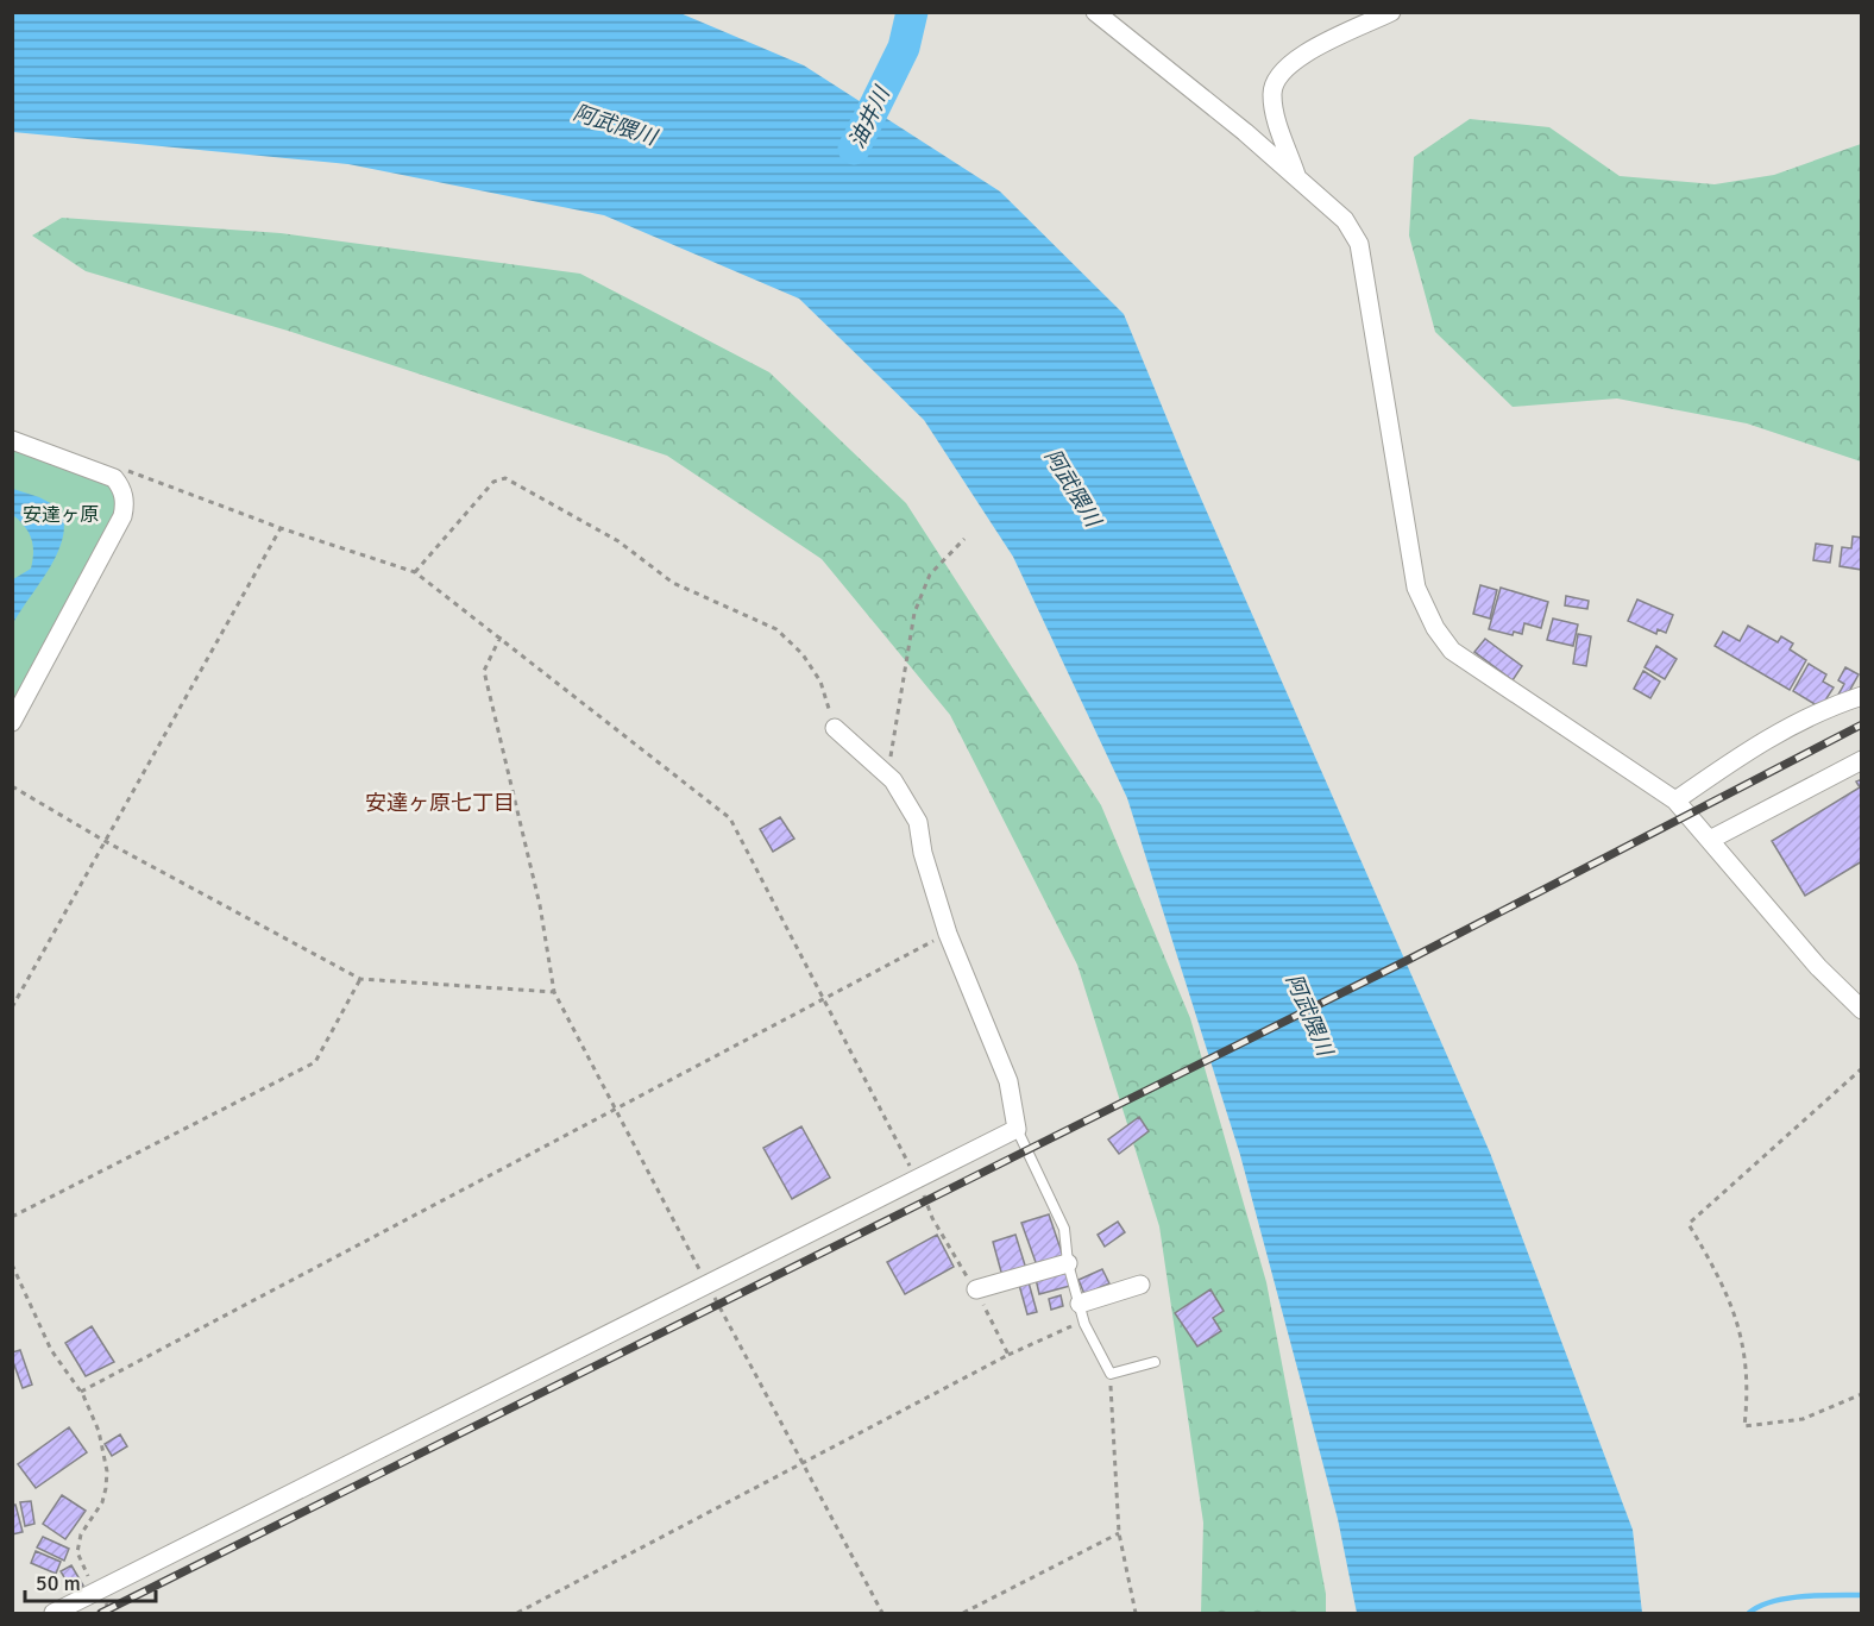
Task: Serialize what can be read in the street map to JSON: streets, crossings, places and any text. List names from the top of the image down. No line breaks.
{"districts":["安達ヶ原七丁目"],"water":["油井川","阿武隈川"],"parks":["安達ヶ原"],"scale_bar":"50 m"}
